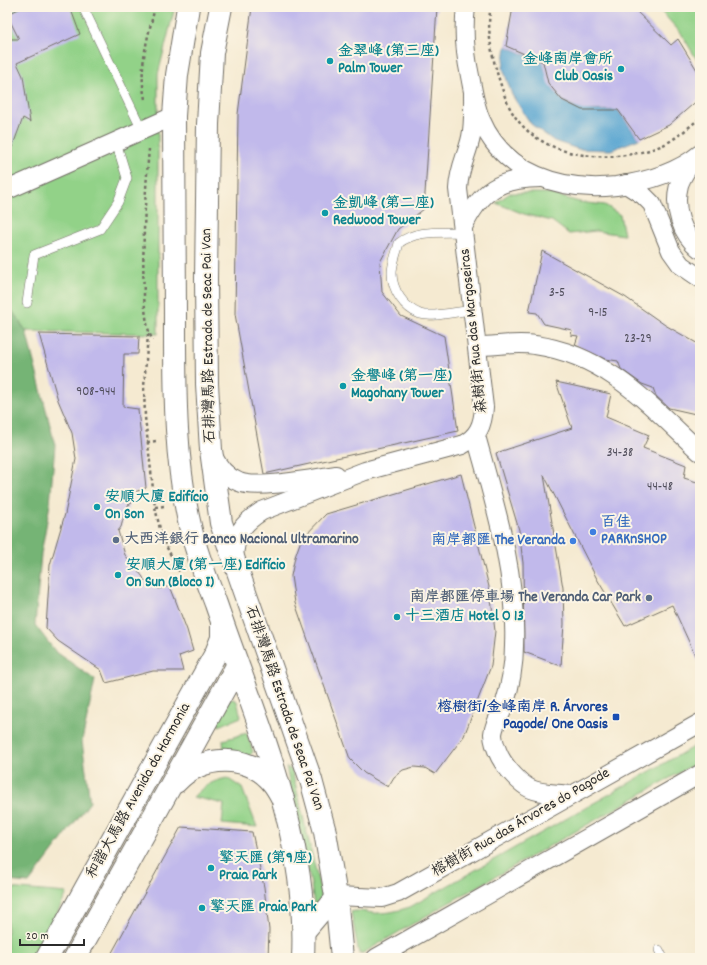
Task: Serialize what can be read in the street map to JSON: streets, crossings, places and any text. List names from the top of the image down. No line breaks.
{"streets":{"main road":["石排灣馬路 Estrada de Seac Pai Van","和諧大馬路 Avenida da Harmonia"],"street":["森樹街 Rua das Margoseiras","榕樹街 Rua das Árvores do Pagode"]},"crossings":[["森樹街 Rua das Margoseiras","石排灣馬路 Estrada de Seac Pai Van"],["石排灣馬路 Estrada de Seac Pai Van","和諧大馬路 Avenida da Harmonia"],["石排灣馬路 Estrada de Seac Pai Van","榕樹街 Rua das Árvores do Pagode"]],"places":{"other":["金翠峰 (第三座) Palm Tower","金峰南岸會所 Club Oasis","金凱峰 (第二座) Redwood Tower","金譽峰 (第一座) Magohany Tower","安順大廈 Edifício On Son","百佳 PARKnSHOP","大西洋銀行 Banco Nacional Ultramarino","南岸都匯 The Veranda","安順大廈 (第一座) Edifício On Sun (Bloco I)","南岸都匯停車場 The Veranda Car Park","十三酒店 Hotel O 13","擎天匯 (第9座) Praia Park","擎天匯 Praia Park"],"transit":["榕樹街/金峰南岸 R. Árvores Pagode/ One Oasis"]},"house_numbers":["3-5","9-15","23-29","908-944","34-38","44-48"],"scale_bar":"20 m"}
